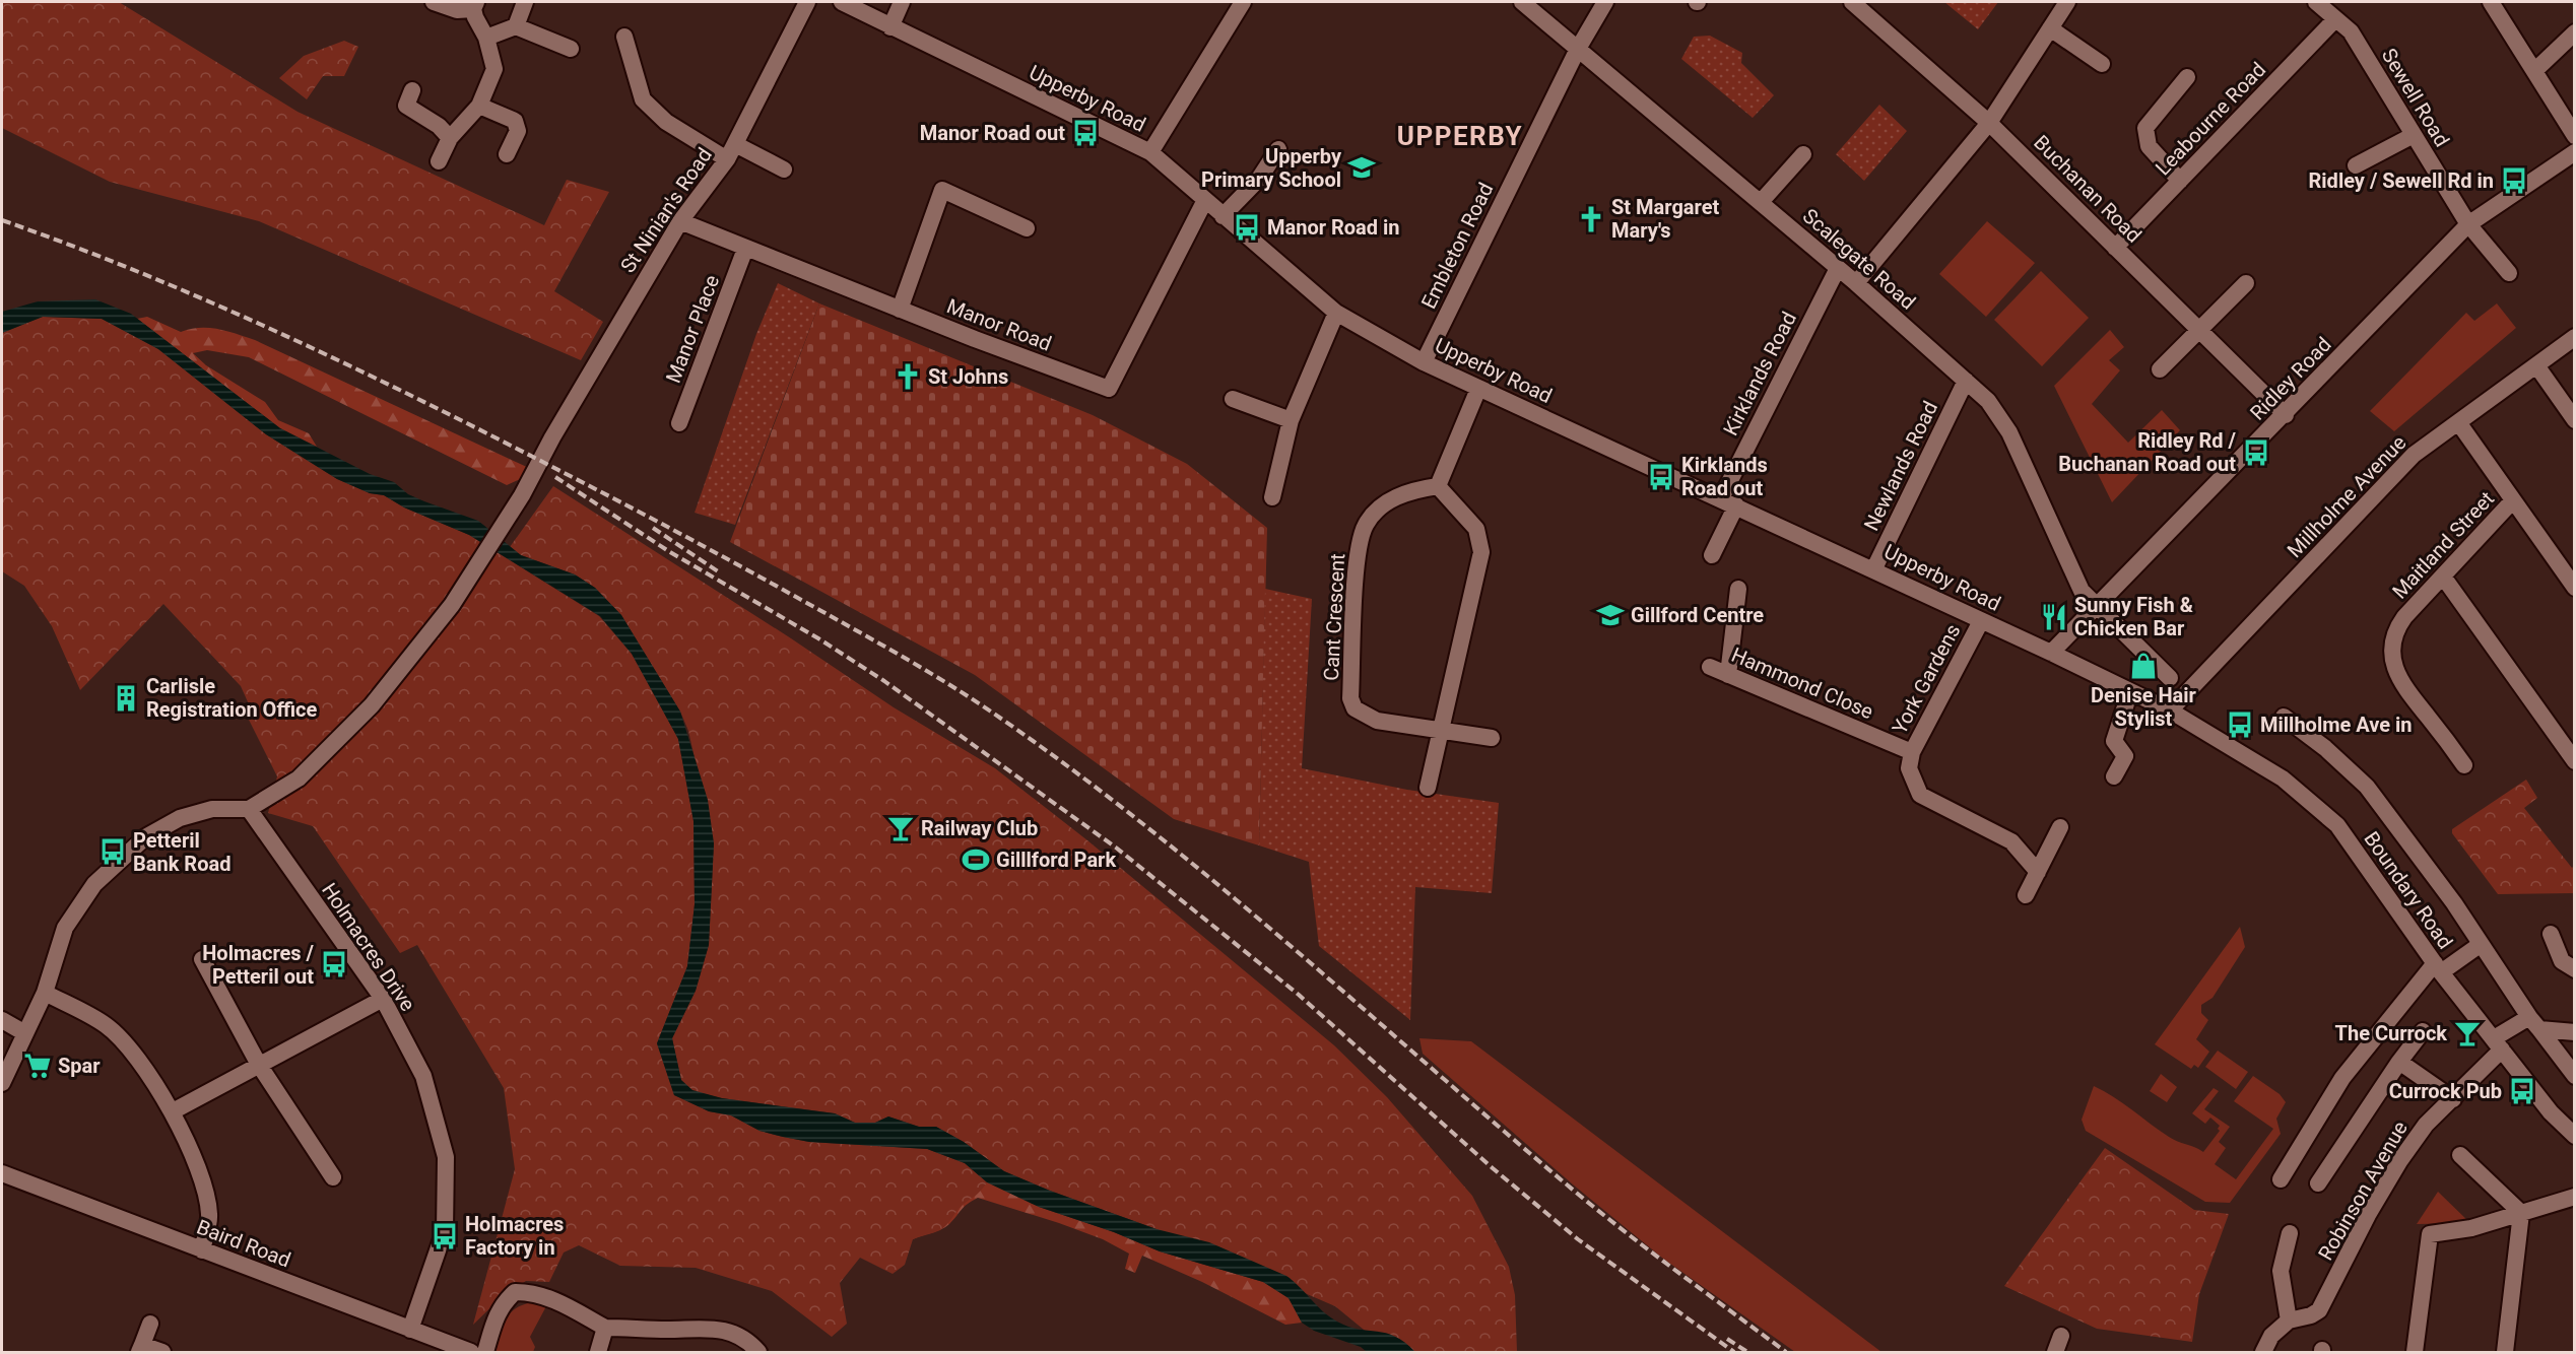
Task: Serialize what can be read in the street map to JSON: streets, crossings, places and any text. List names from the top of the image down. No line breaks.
{"streets":{"street":["Sewell Road","Upperby Road","Leabourne Road","Buchanan Road","St Ninian's Road","Embleton Road","Scalegate Road","Manor Road","Manor Place","Kirklands Road","Ridley Road","Newlands Road","Millholme Avenue","Maitland Street","Cant Crescent","York Gardens","Hammond Close","Boundary Road","Holmacres Drive","Robinson Avenue","Baird Road"]},"crossings":[["Sewell Road","Leabourne Road"],["Sewell Road","Ridley Road"],["Upperby Road","Embleton Road"],["Upperby Road","Manor Road"],["Upperby Road","Kirklands Road"],["Upperby Road","Ridley Road"],["Upperby Road","Newlands Road"],["Upperby Road","Millholme Avenue"],["Upperby Road","York Gardens"],["Upperby Road","Boundary Road"],["Leabourne Road","Buchanan Road"],["Buchanan Road","Ridley Road"],["St Ninian's Road","Manor Road"],["St Ninian's Road","Holmacres Drive"],["Embleton Road","Scalegate Road"],["Scalegate Road","Kirklands Road"],["Scalegate Road","Ridley Road"],["Scalegate Road","Newlands Road"],["Manor Road","Manor Place"],["Millholme Avenue","Boundary Road"],["York Gardens","Hammond Close"],["Boundary Road","Robinson Avenue"],["Holmacres Drive","Baird Road"]],"districts":["UPPERBY"],"places":{"bus stop":["Manor Road out","Ridley / Sewell Rd in","Manor Road in","Ridley Rd / Buchanan Road out","Kirklands Road out","Millholme Ave in","Petteril Bank Road","Holmacres / Petteril out","Currock Pub","Holmacres Factory in"],"school or university":["Upperby Primary School","Gillford Centre"],"church":["St Margaret Mary's","St Johns"],"restaurant":["Sunny Fish & Chicken Bar"],"shop":["Denise Hair Stylist"],"building":["Carlisle Registration Office"],"bar":["Railway Club","The Currock"],"sports":["Gilllford Park"],"supermarket":["Spar"]}}
